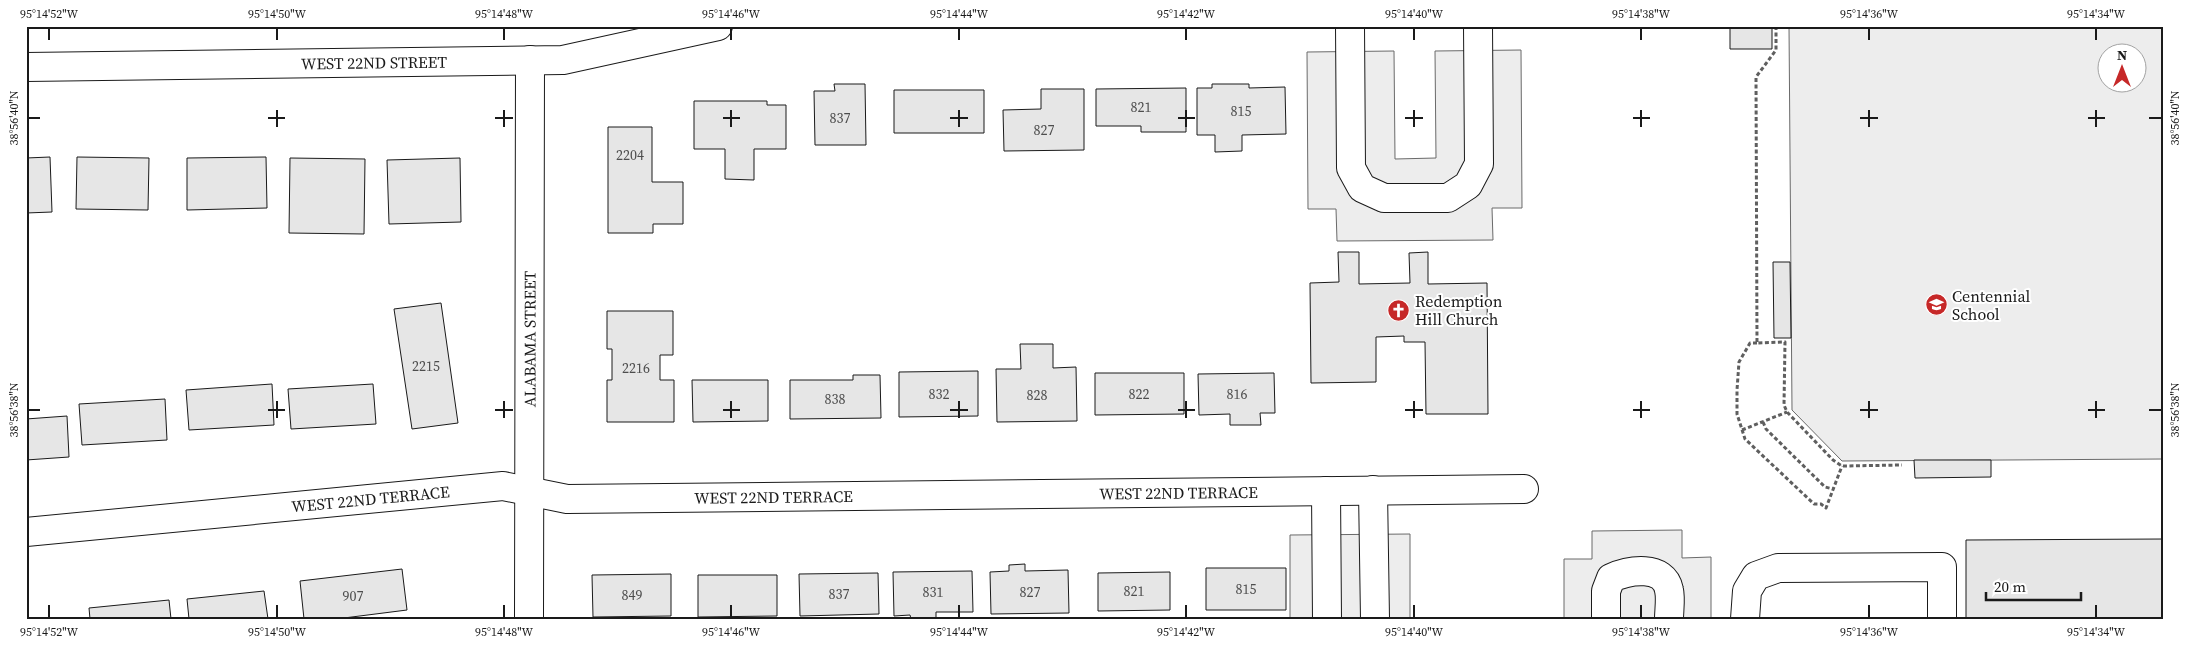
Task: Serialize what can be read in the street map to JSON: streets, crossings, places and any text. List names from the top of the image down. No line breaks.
{"streets":{"street":["WEST 22ND STREET","ALABAMA STREET","WEST 22ND TERRACE"]},"crossings":[["WEST 22ND STREET","ALABAMA STREET"],["ALABAMA STREET","WEST 22ND TERRACE"]],"places":{"school or university":["Centennial School"],"church":["Redemption Hill Church"]},"house_numbers":["821","815","837","827","2204","2215","2216","832","822","816","828","838","815","821","831","827","837","849","907"],"scale_bar":"20 m","north":"top","coordinates":["95°14'52\"W","95°14'50\"W","95°14'48\"W","95°14'46\"W","95°14'44\"W","95°14'42\"W","95°14'40\"W","95°14'38\"W","95°14'36\"W","95°14'34\"W","38°56'40\"N","38°56'38\"N"]}
